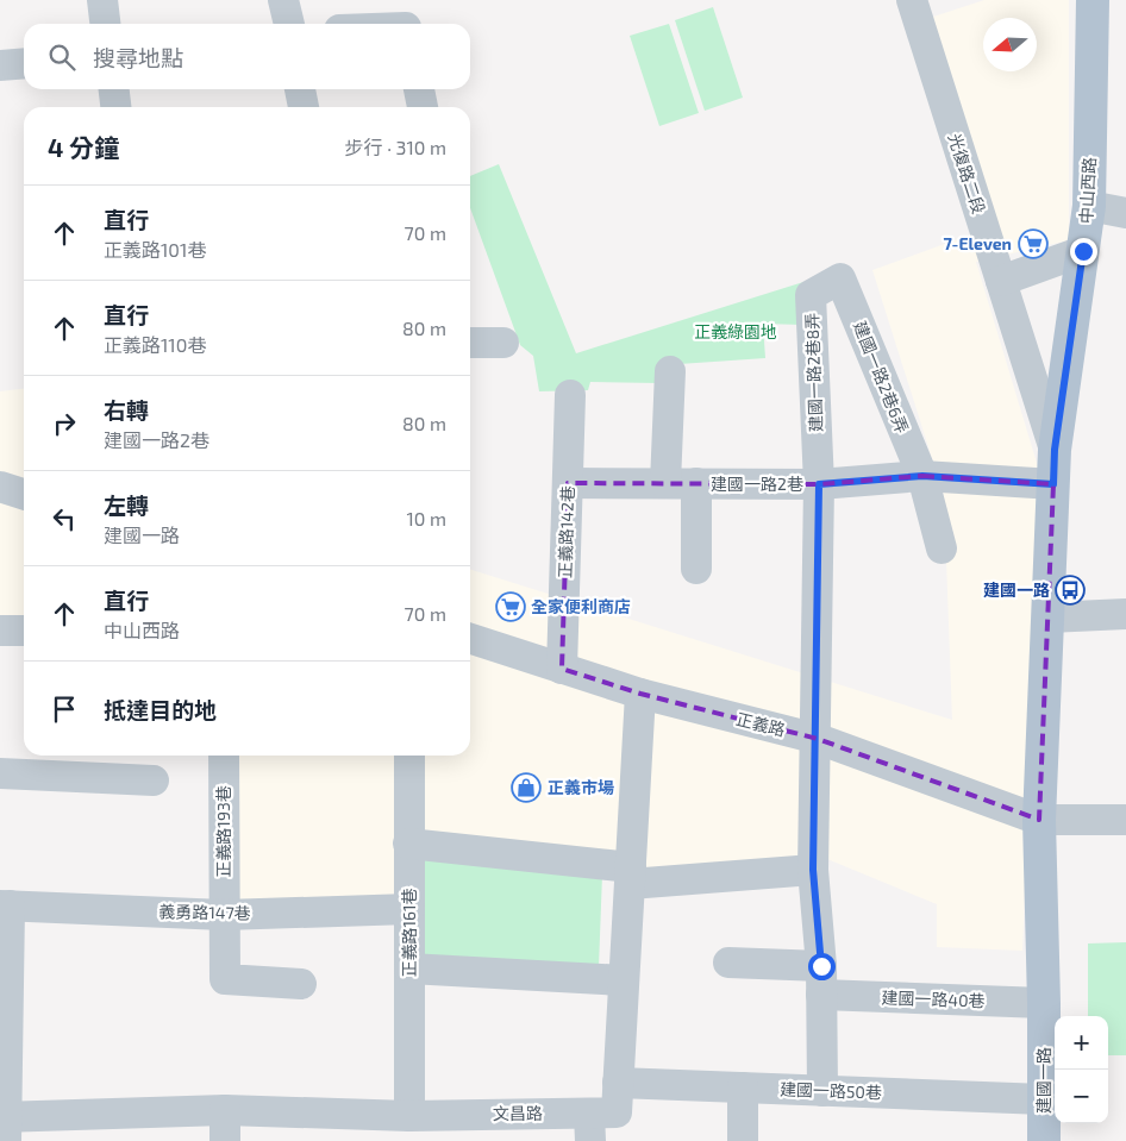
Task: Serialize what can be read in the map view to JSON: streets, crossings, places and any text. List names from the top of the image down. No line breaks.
{"streets":{"main road":["中山西路","建國一路"],"street":["光復路二段","建國一路2巷8弄","建國一路2巷6弄","建國一路2巷","正義路142巷","正義路","正義路193巷","義勇路147巷","正義路161巷","建國一路40巷","建國一路50巷","文昌路"]},"crossings":[["光復路二段","中山西路"],["光復路二段","建國一路"],["中山西路","建國一路"],["建國一路2巷8弄","建國一路2巷6弄"],["建國一路2巷8弄","建國一路2巷"],["建國一路2巷6弄","建國一路2巷"],["建國一路2巷","正義路142巷"],["建國一路2巷","建國一路"],["正義路142巷","正義路"],["正義路","建國一路"],["正義路","文昌路"],["正義路193巷","義勇路147巷"],["義勇路147巷","正義路161巷"],["正義路161巷","文昌路"],["建國一路40巷","建國一路"],["建國一路","建國一路50巷"],["建國一路50巷","文昌路"]],"parks":["正義綠園地"],"places":{"supermarket":["7-Eleven","全家便利商店"],"bus stop":["建國一路"],"shop":["正義市場"]},"north":"left","page":{"search":"搜尋地點","heading":["4 分鐘","步行 · 310 m"],"list":[["直行","正義路101巷","70 m"],["直行","正義路110巷","80 m"],["右轉","建國一路2巷","80 m"],["左轉","建國一路","10 m"],["直行","中山西路","70 m"],"抵達目的地"],"map_buttons":["+","−"]}}
